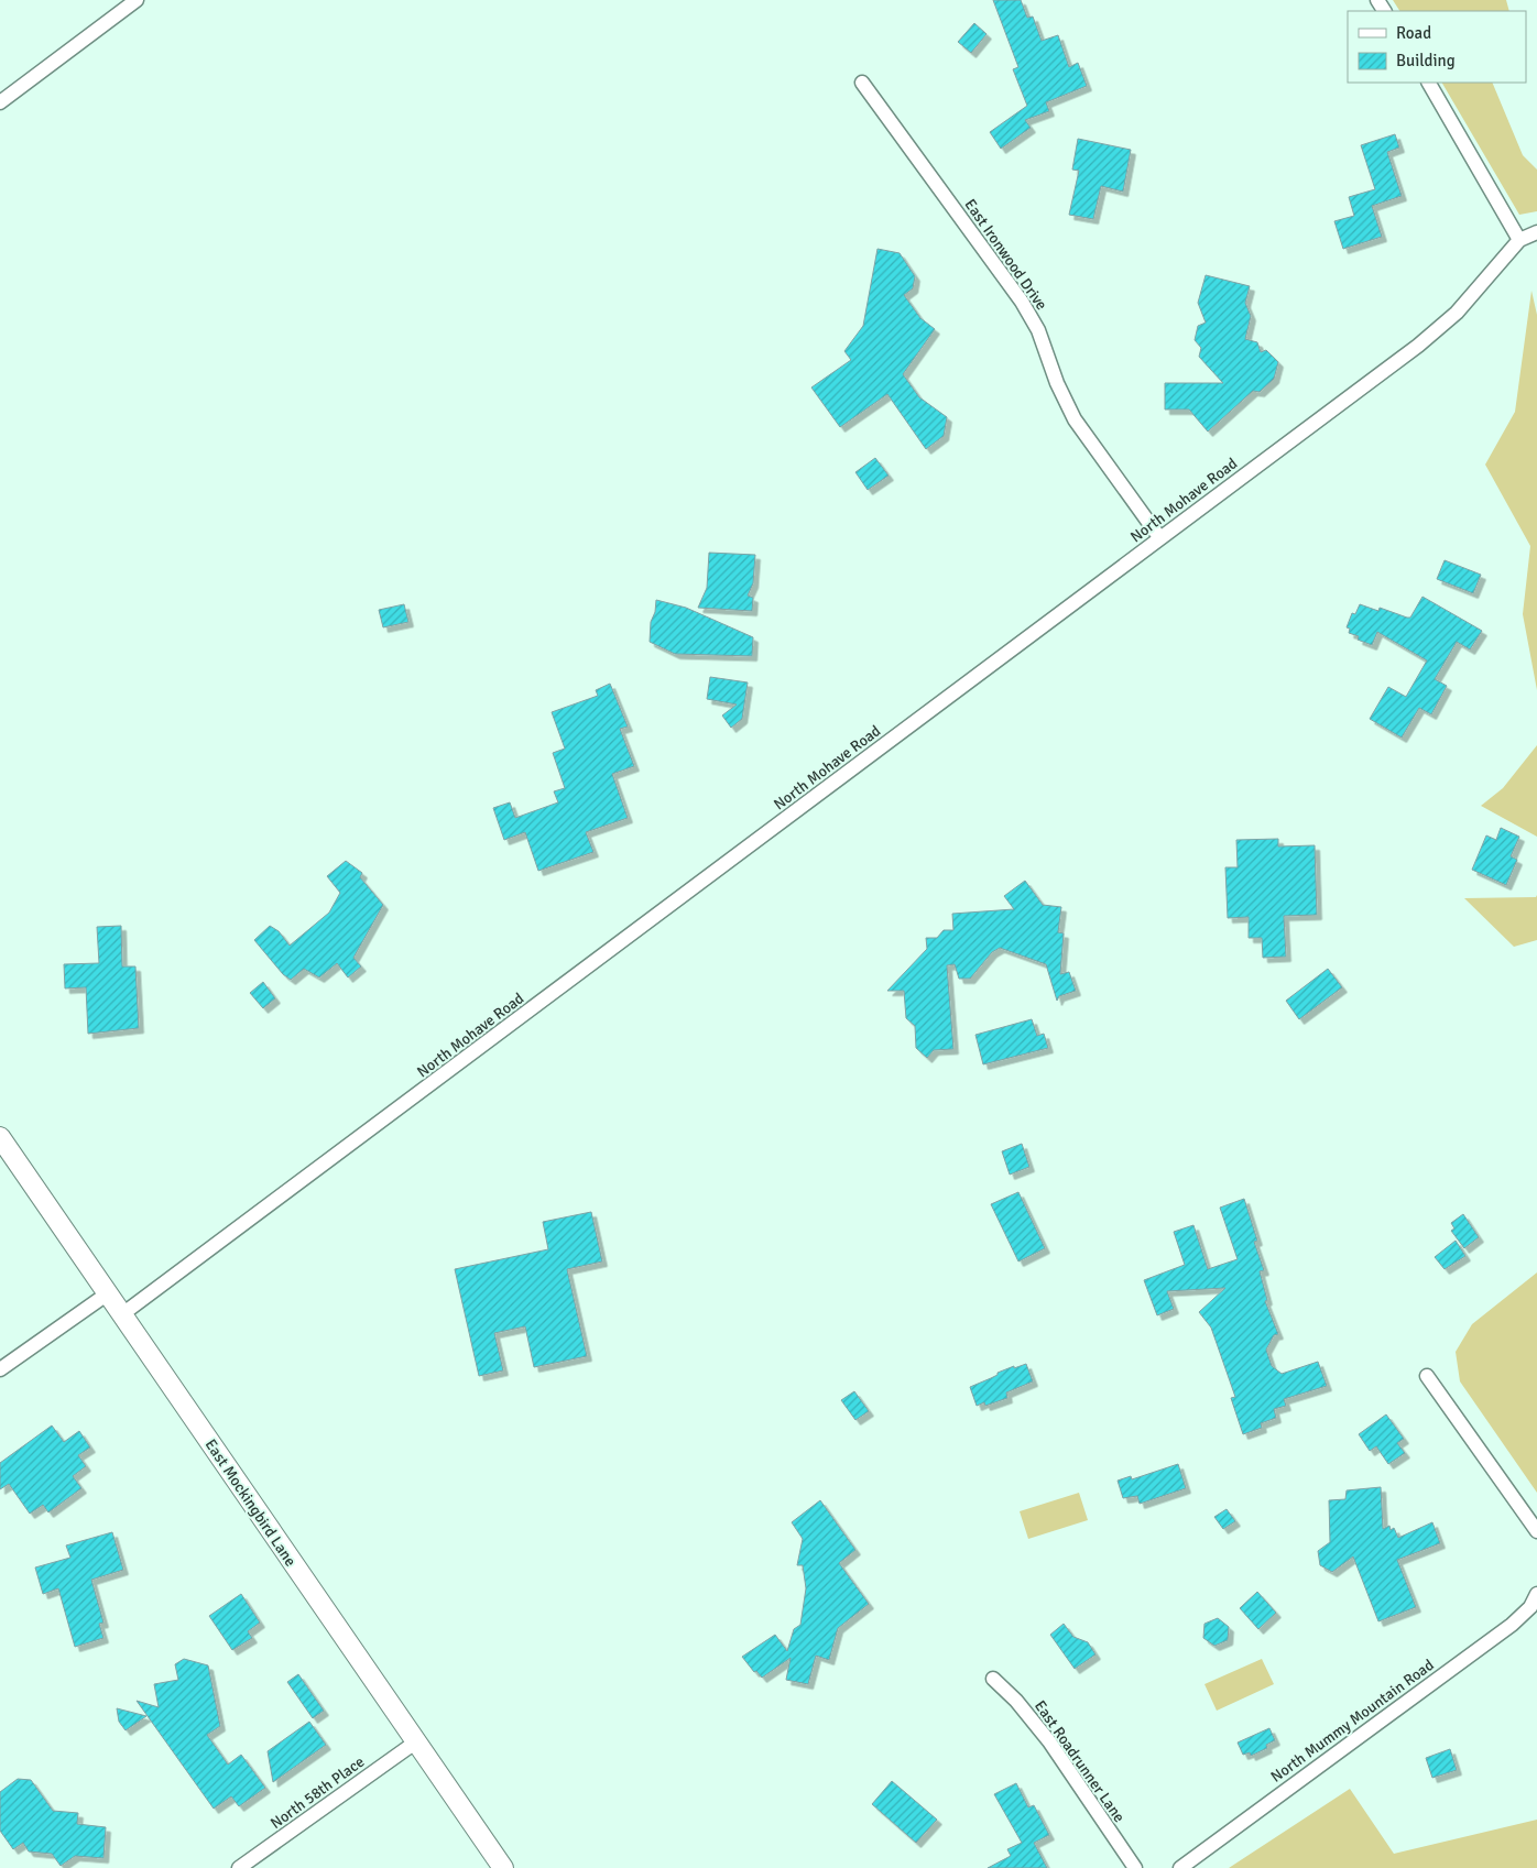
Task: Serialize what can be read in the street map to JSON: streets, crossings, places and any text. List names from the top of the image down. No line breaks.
{"streets":{"street":["East Ironwood Drive","North Mohave Road","East Mockingbird Lane","North Mummy Mountain Road","East Roadrunner Lane","North 58th Place"]},"crossings":[["East Ironwood Drive","North Mohave Road"],["North Mohave Road","East Mockingbird Lane"],["East Mockingbird Lane","North 58th Place"]],"legend":["Road","Building"]}
